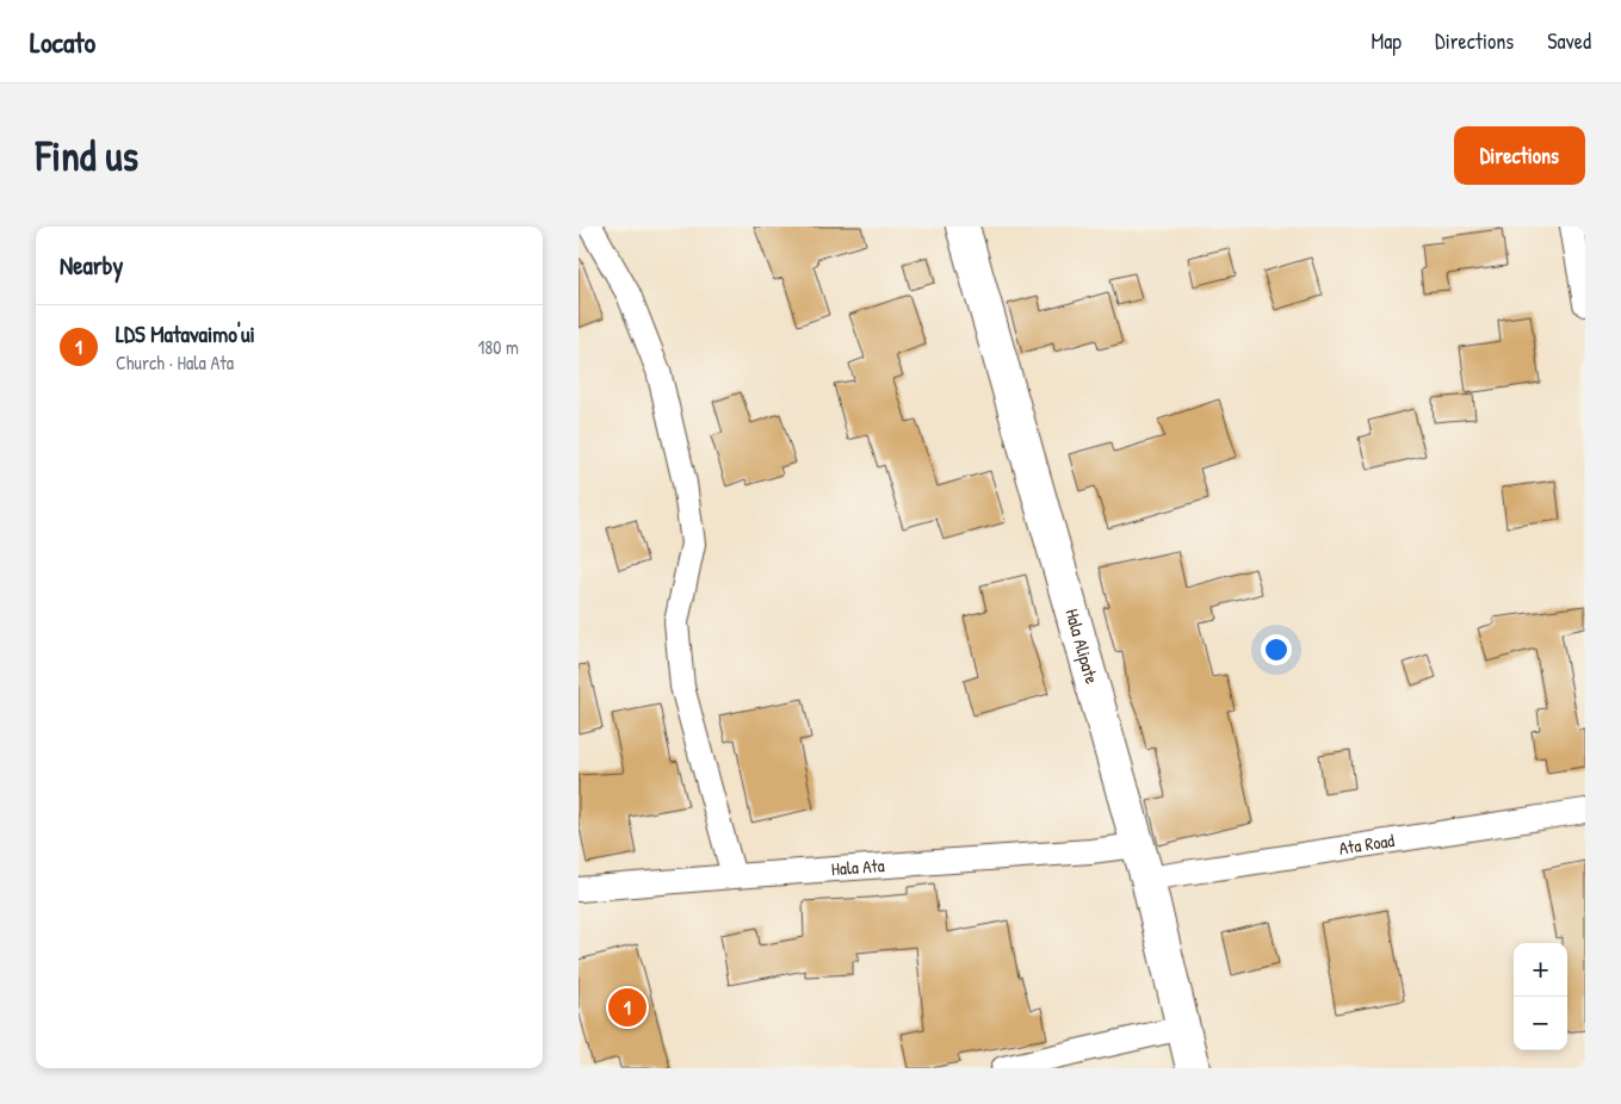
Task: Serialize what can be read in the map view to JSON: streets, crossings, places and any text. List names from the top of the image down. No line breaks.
{"streets":{"street":["Hala Alipate","Ata Road","Hala Ata"]},"crossings":[["Hala Alipate","Ata Road"],["Hala Alipate","Hala Ata"]],"page":{"header":"Locato","nav":["Map","Directions","Saved"],"buttons":"Directions","title":"Find us","heading":"Nearby","list":[{"mark":"1","name":"LDS Matavaimo'ui","note":"Church · Hala Ata","value":"180 m"}],"map_buttons":["+","−"],"pins":"1"}}
